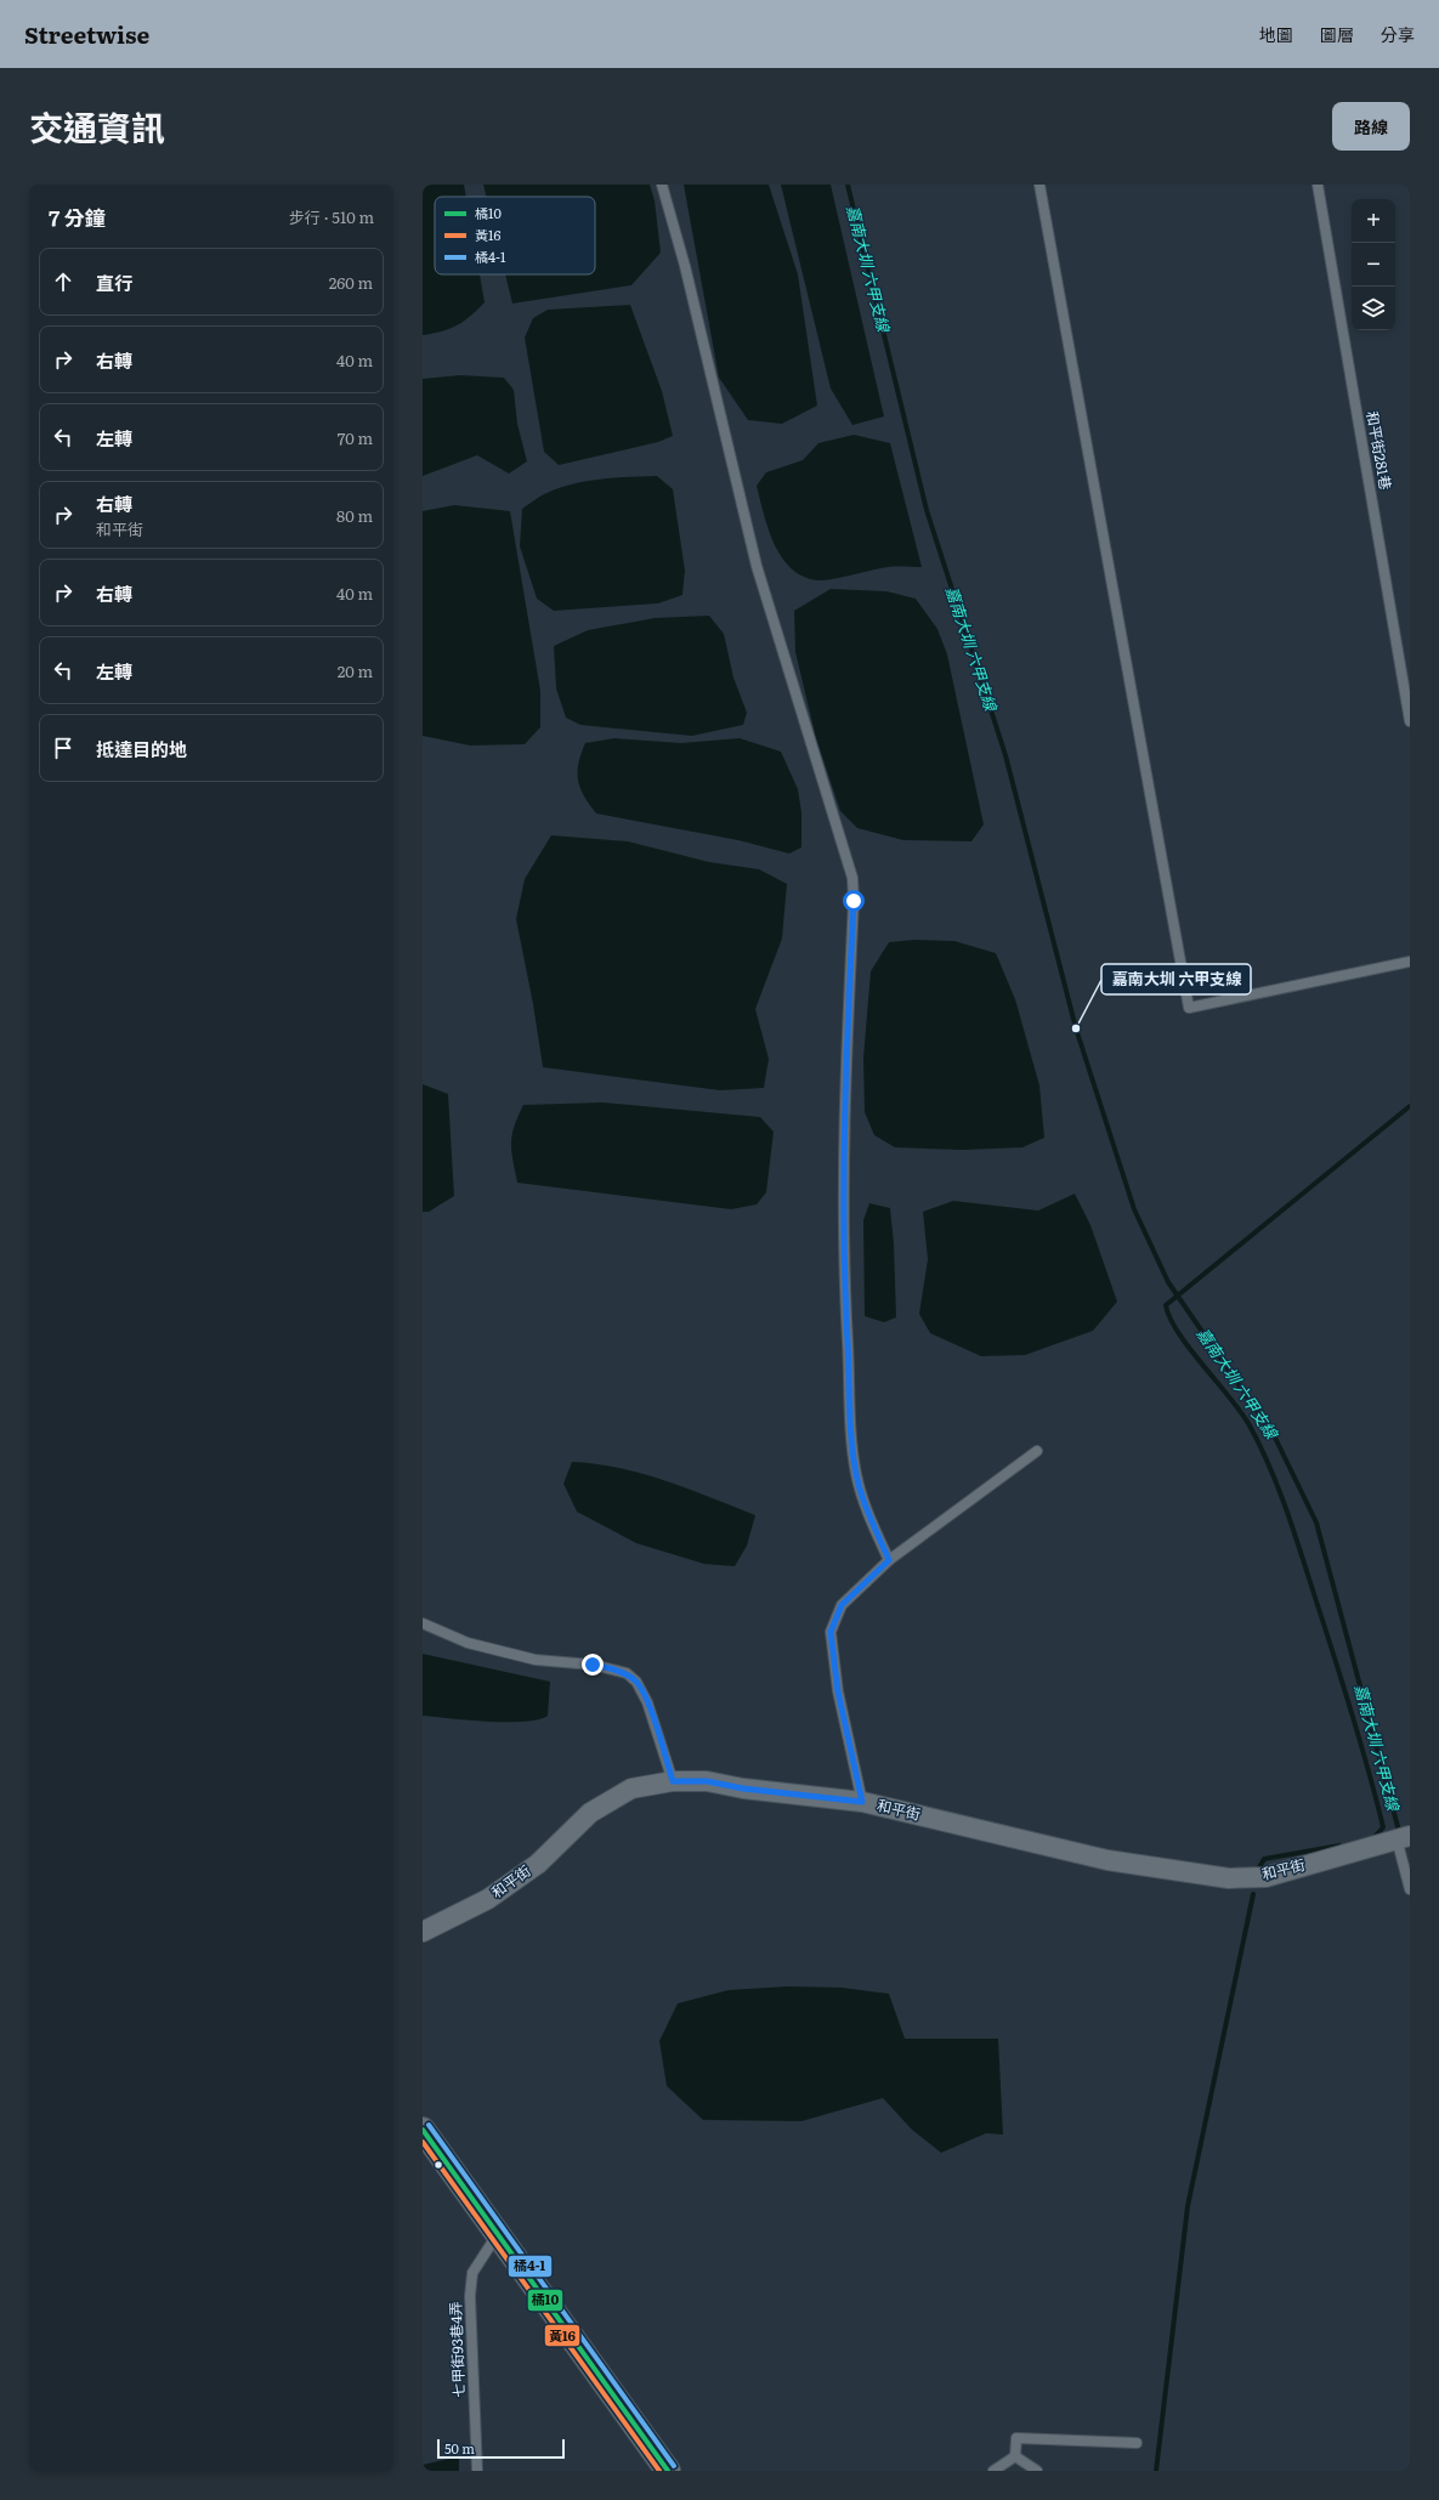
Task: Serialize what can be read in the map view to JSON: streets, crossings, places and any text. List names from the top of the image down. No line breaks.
{"streets":{"street":["和平街"],"lane":["和平街281巷","七甲街93巷4弄"]},"water":["嘉南大圳 六甲支線"],"places":["嘉南大圳 六甲支線"],"lines":["transit line 橘4-1","transit line 橘10","transit line 黃16"],"legend":["橘10","黃16","橘4-1"],"scale_bar":"50 m","page":{"header":"Streetwise","nav":["地圖","圖層","分享"],"title":"交通資訊","buttons":"路線","heading":["7 分鐘","步行 · 510 m"],"map_buttons":["+","−"],"list":[["直行","260 m"],["右轉","40 m"],["左轉","70 m"],["右轉","和平街","80 m"],["右轉","40 m"],["左轉","20 m"],"抵達目的地"],"scale":"50 m"}}
